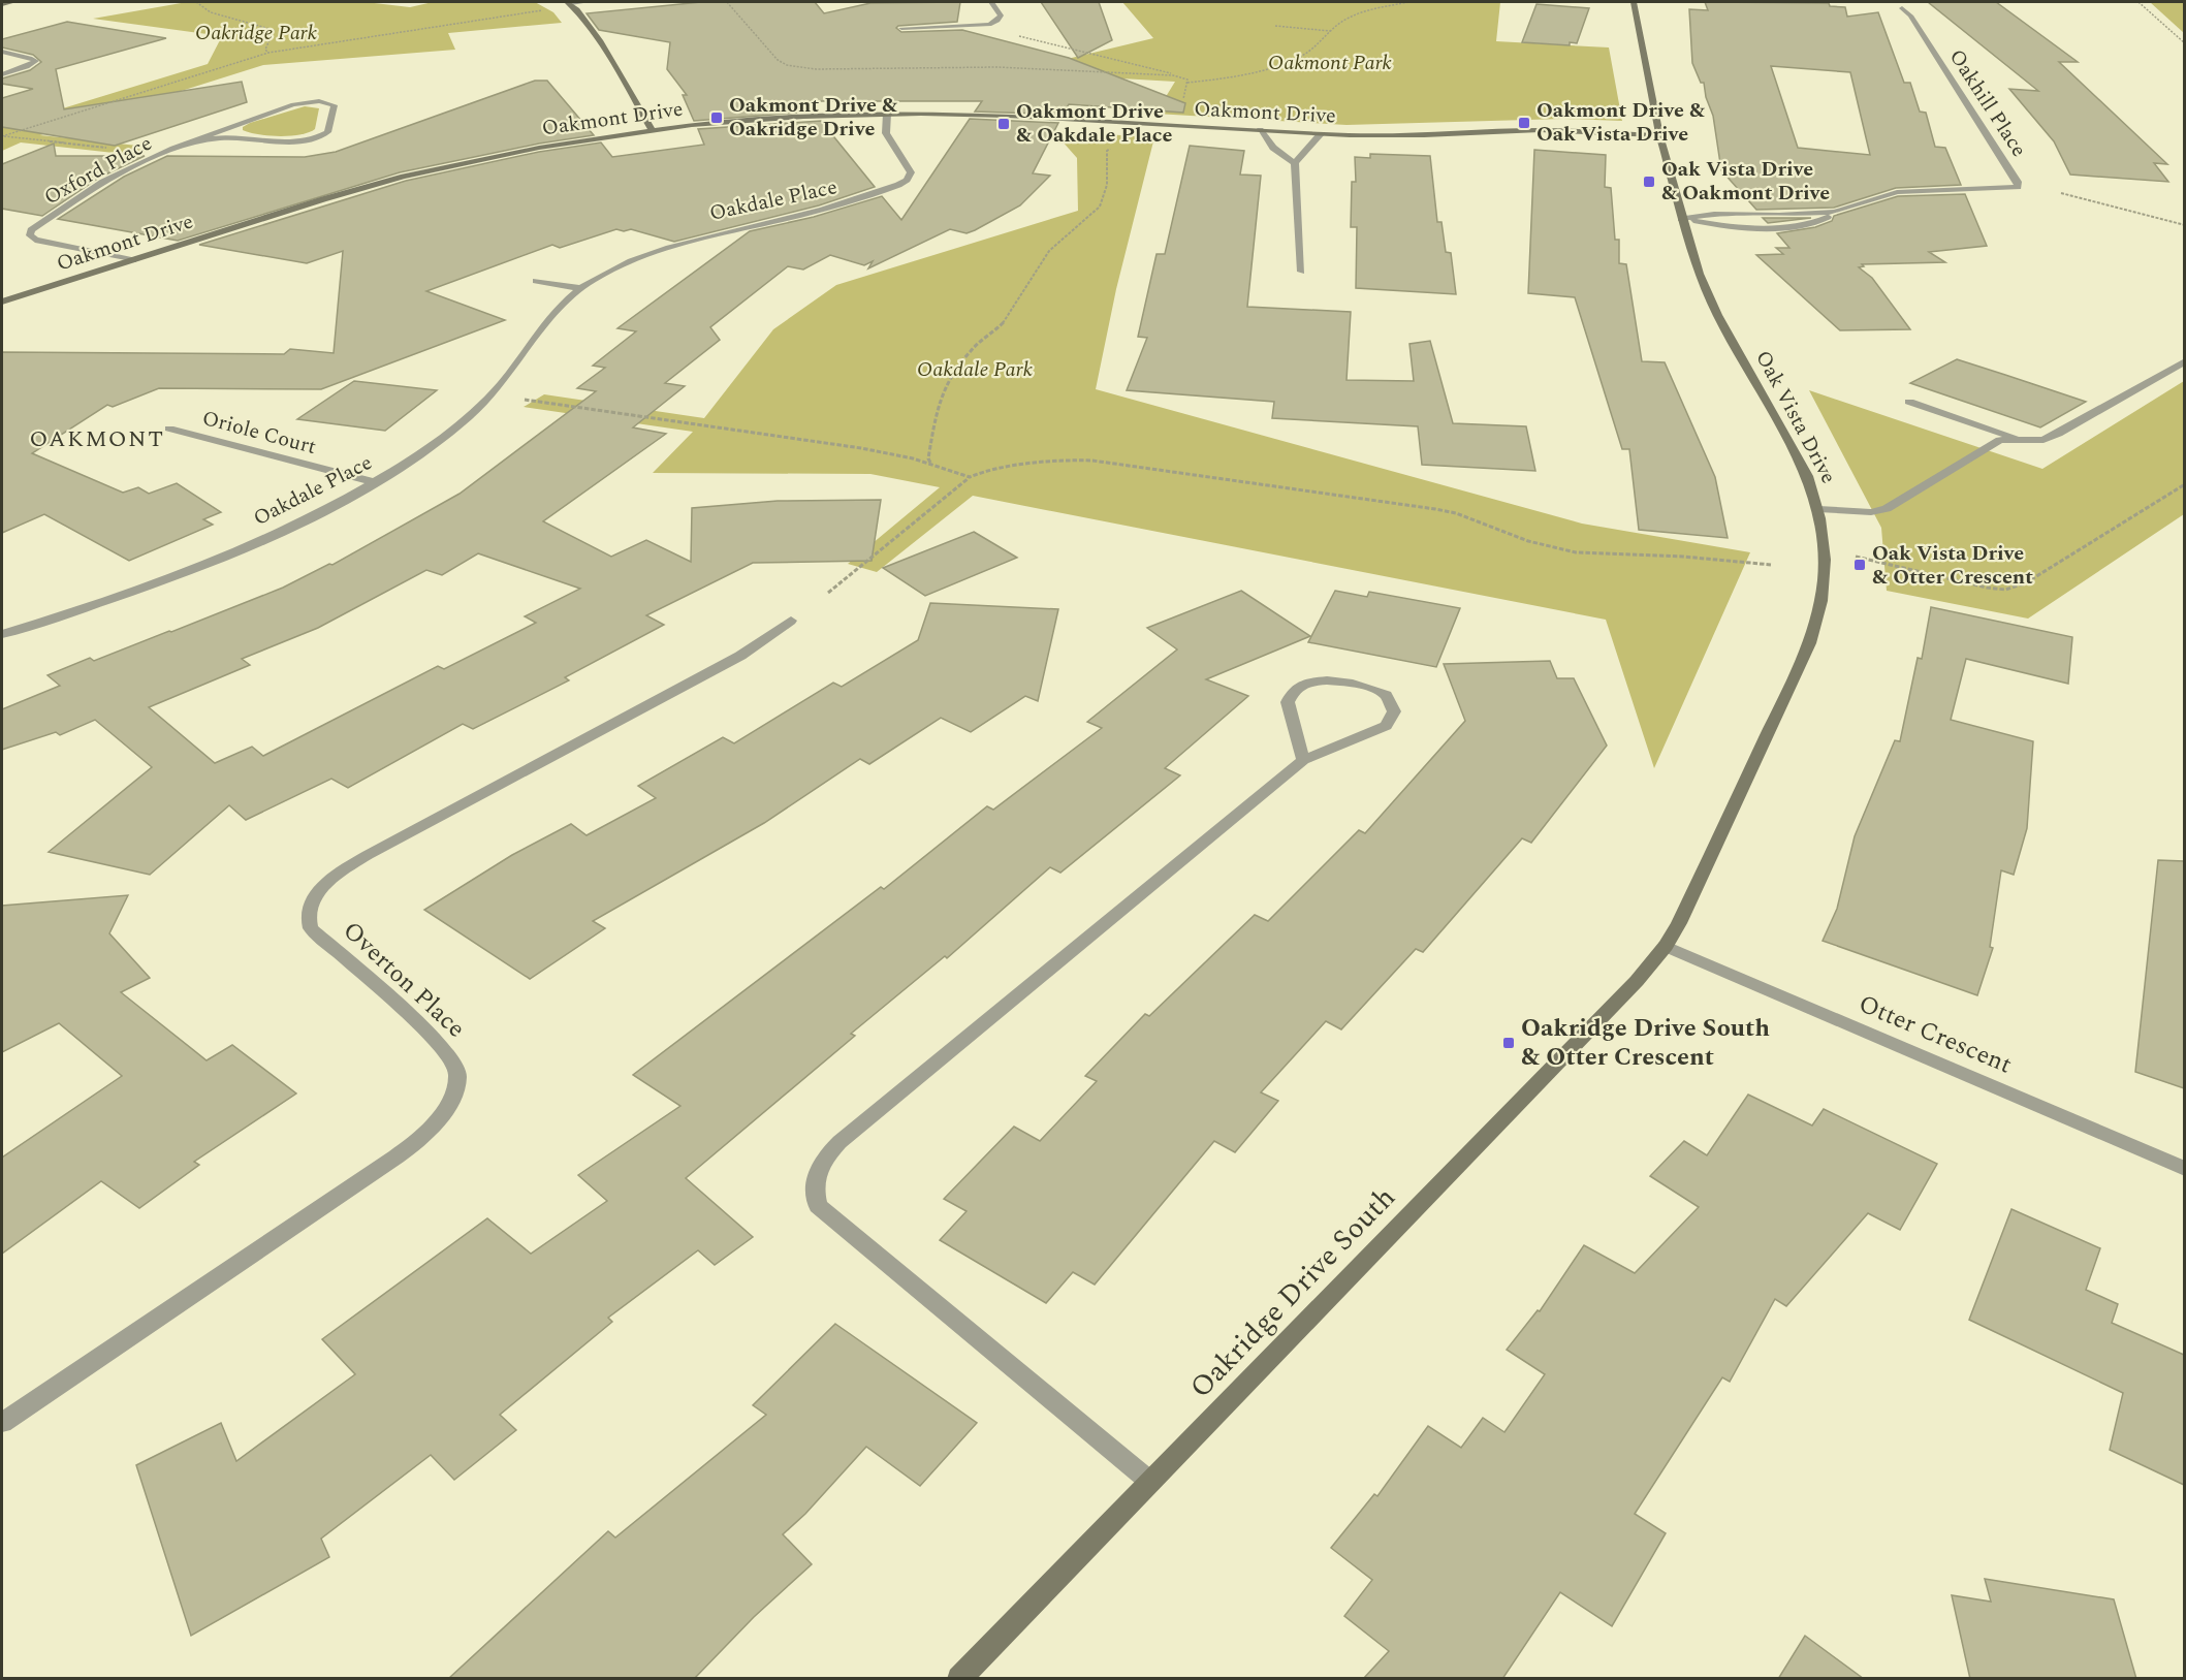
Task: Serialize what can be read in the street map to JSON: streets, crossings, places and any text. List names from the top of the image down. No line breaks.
{"streets":{"street":["Oakhill Place","Oakmont Drive","Oxford Place","Oakdale Place","Oak Vista Drive","Oriole Court","Overton Place","Otter Crescent","Oakridge Drive South"]},"crossings":[["Oakhill Place","Oak Vista Drive"],["Oakmont Drive","Oxford Place"],["Oakmont Drive","Oakdale Place"],["Oakmont Drive","Oak Vista Drive"],["Oakdale Place","Oriole Court"],["Oak Vista Drive","Otter Crescent"],["Oak Vista Drive","Oakridge Drive South"],["Otter Crescent","Oakridge Drive South"]],"districts":["OAKMONT"],"parks":["Oakridge Park","Oakmont Park","Oakdale Park"],"places":{"transit":["Oakmont Drive & Oakridge Drive","Oakmont Drive & Oak Vista Drive","Oakmont Drive & Oakdale Place","Oak Vista Drive & Oakmont Drive","Oak Vista Drive & Otter Crescent","Oakridge Drive South & Otter Crescent"]}}
